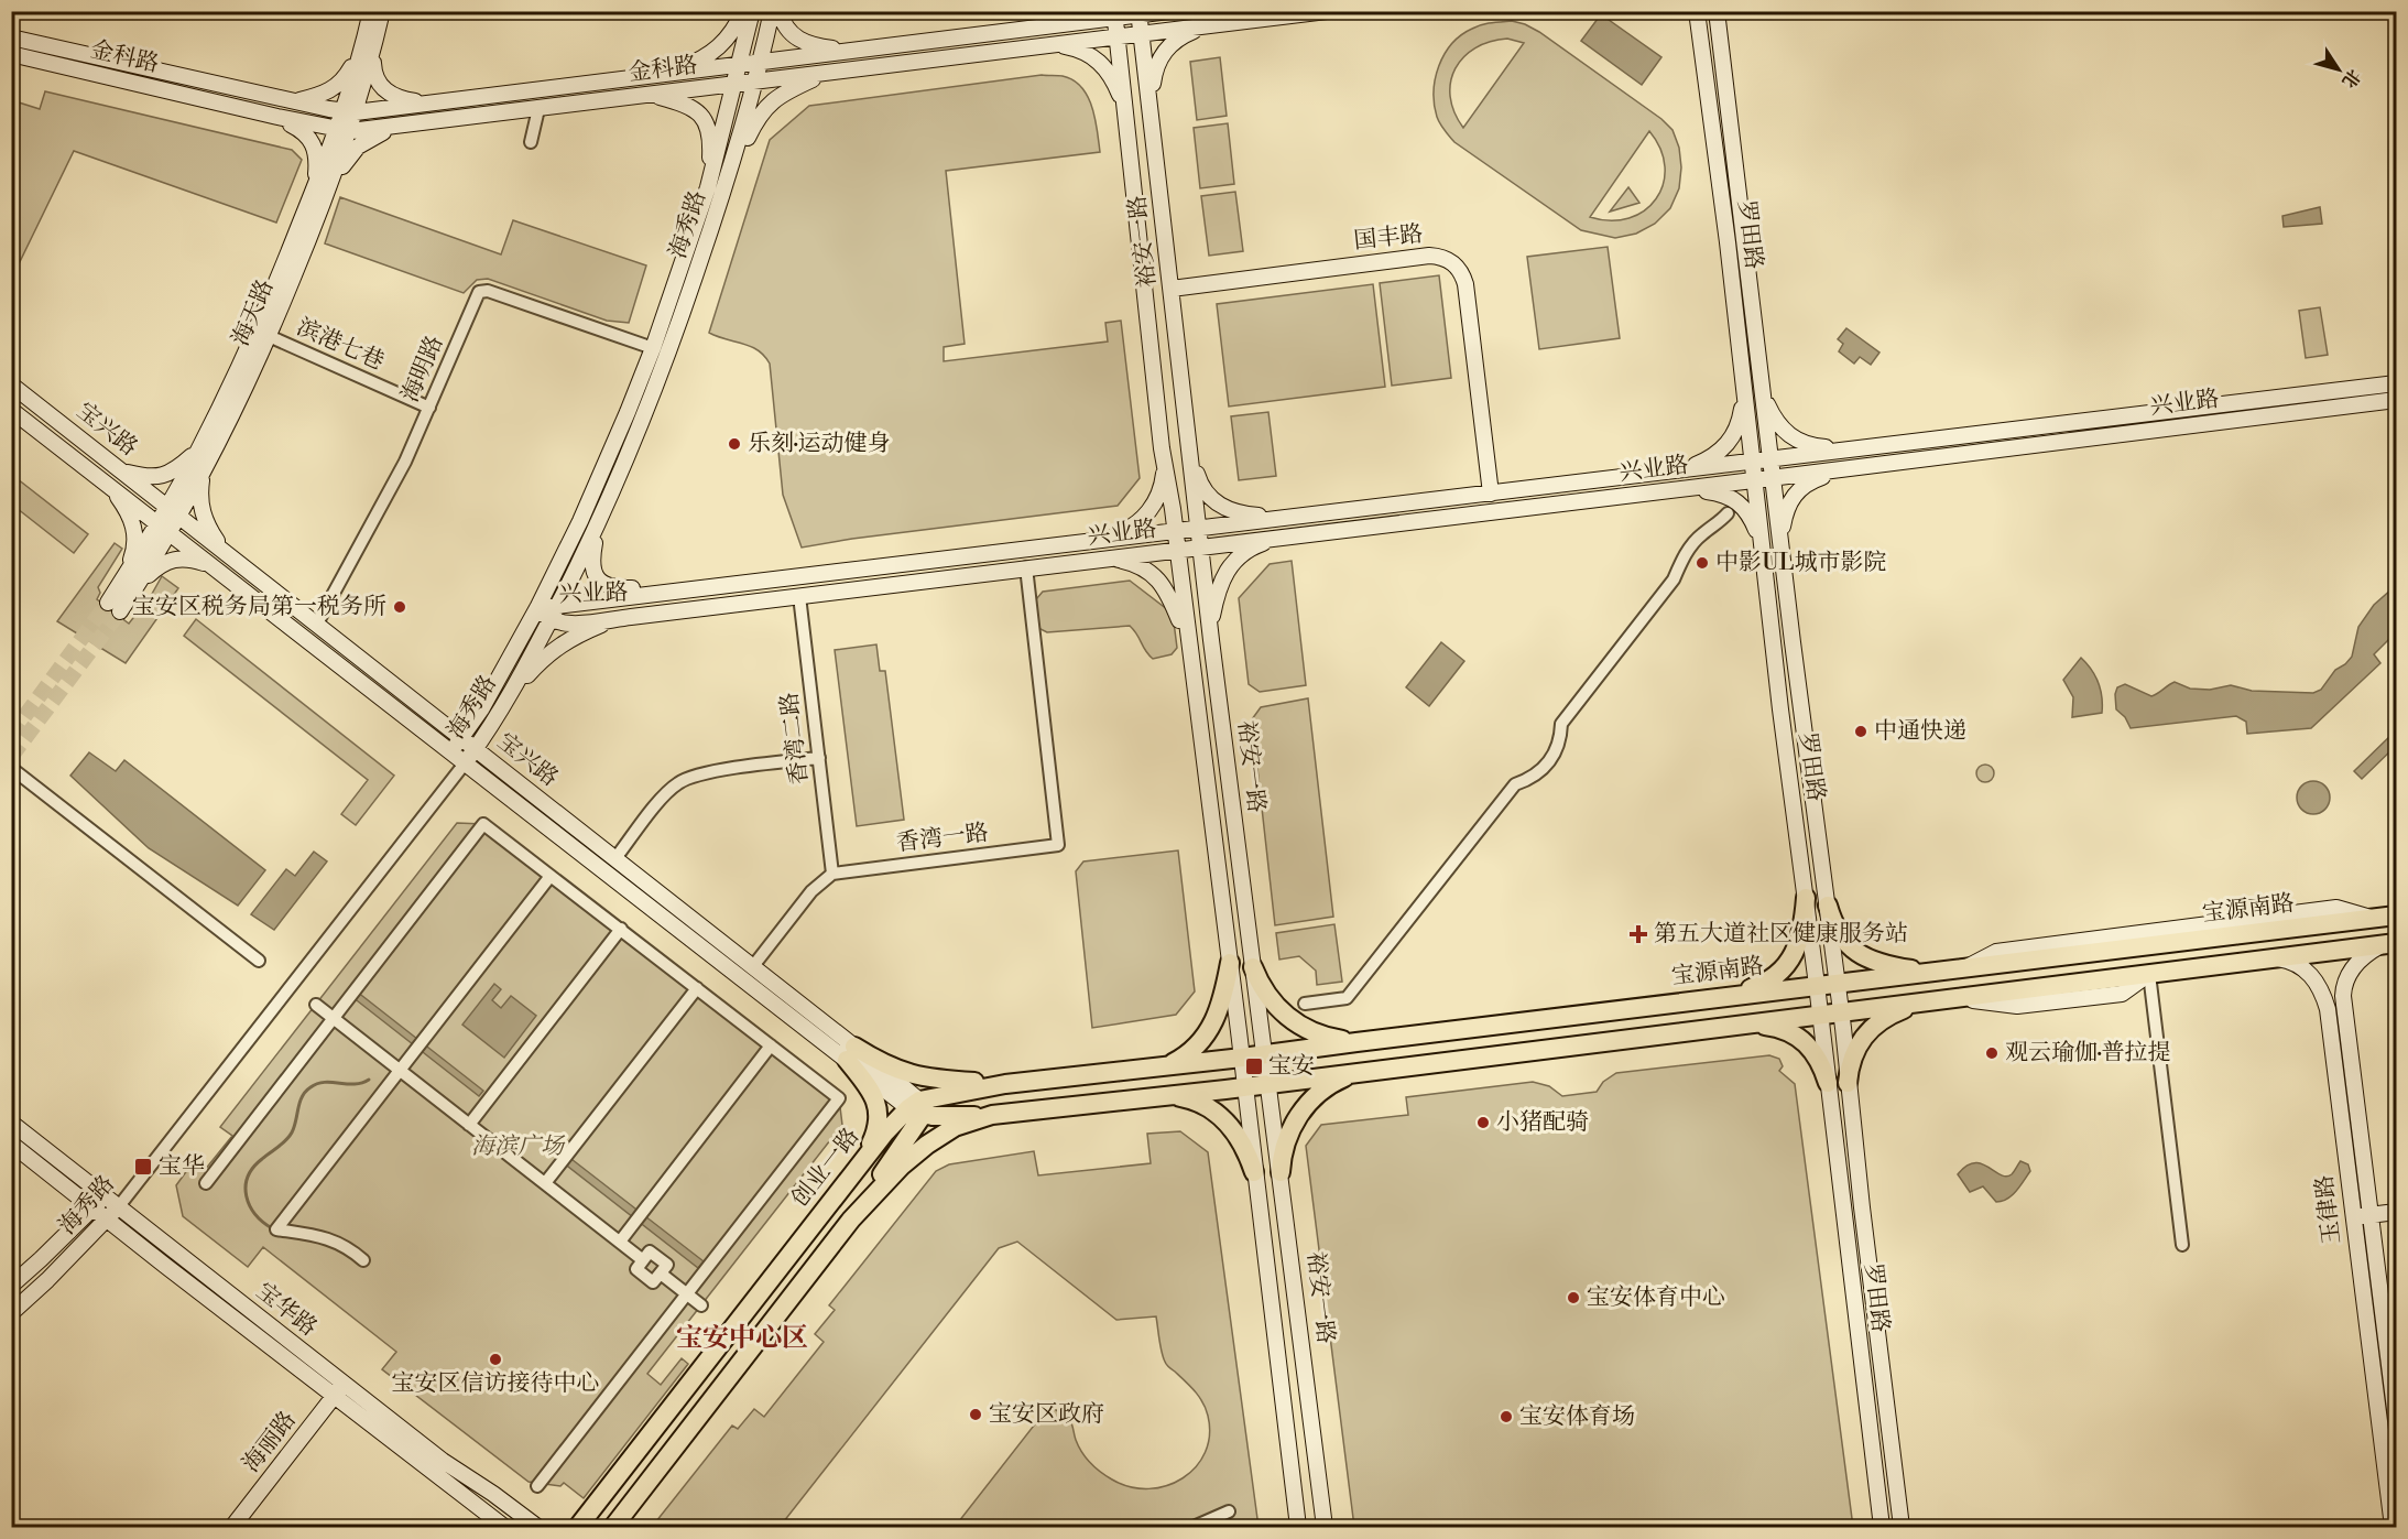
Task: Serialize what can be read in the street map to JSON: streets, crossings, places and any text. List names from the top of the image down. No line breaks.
{"streets":{"main road":["金科路","海秀路","罗田路","国丰路","裕安一路","海天路","兴业路","宝兴路","宝源南路","创业一路","玉律路","宝华路","海丽路"],"street":["滨港七巷","海明路","香湾二路","香湾一路"]},"crossings":[["金科路","海秀路"],["金科路","裕安一路"],["金科路","海天路"],["海秀路","海明路"],["海秀路","兴业路"],["海秀路","宝兴路"],["海秀路","宝华路"],["罗田路","兴业路"],["罗田路","宝源南路"],["国丰路","裕安一路"],["国丰路","兴业路"],["裕安一路","兴业路"],["裕安一路","宝源南路"],["海天路","滨港七巷"],["海天路","宝兴路"],["滨港七巷","海明路"],["海明路","宝兴路"],["兴业路","香湾二路"],["兴业路","香湾一路"],["宝兴路","创业一路"],["香湾二路","香湾一路"],["宝华路","海丽路"]],"districts":["宝安中心区"],"parks":["海滨广场"],"places":{"other":["乐刻·运动健身","中影UL城市影院","宝安区税务局第一税务所","中通快递","观云瑜伽·普拉提","小猪配骑","宝安体育中心","宝安区信访接待中心","宝安区政府","宝安体育场"],"health":["第五大道社区健康服务站"],"transit":["宝安","宝华"]},"north":"bottom right"}
